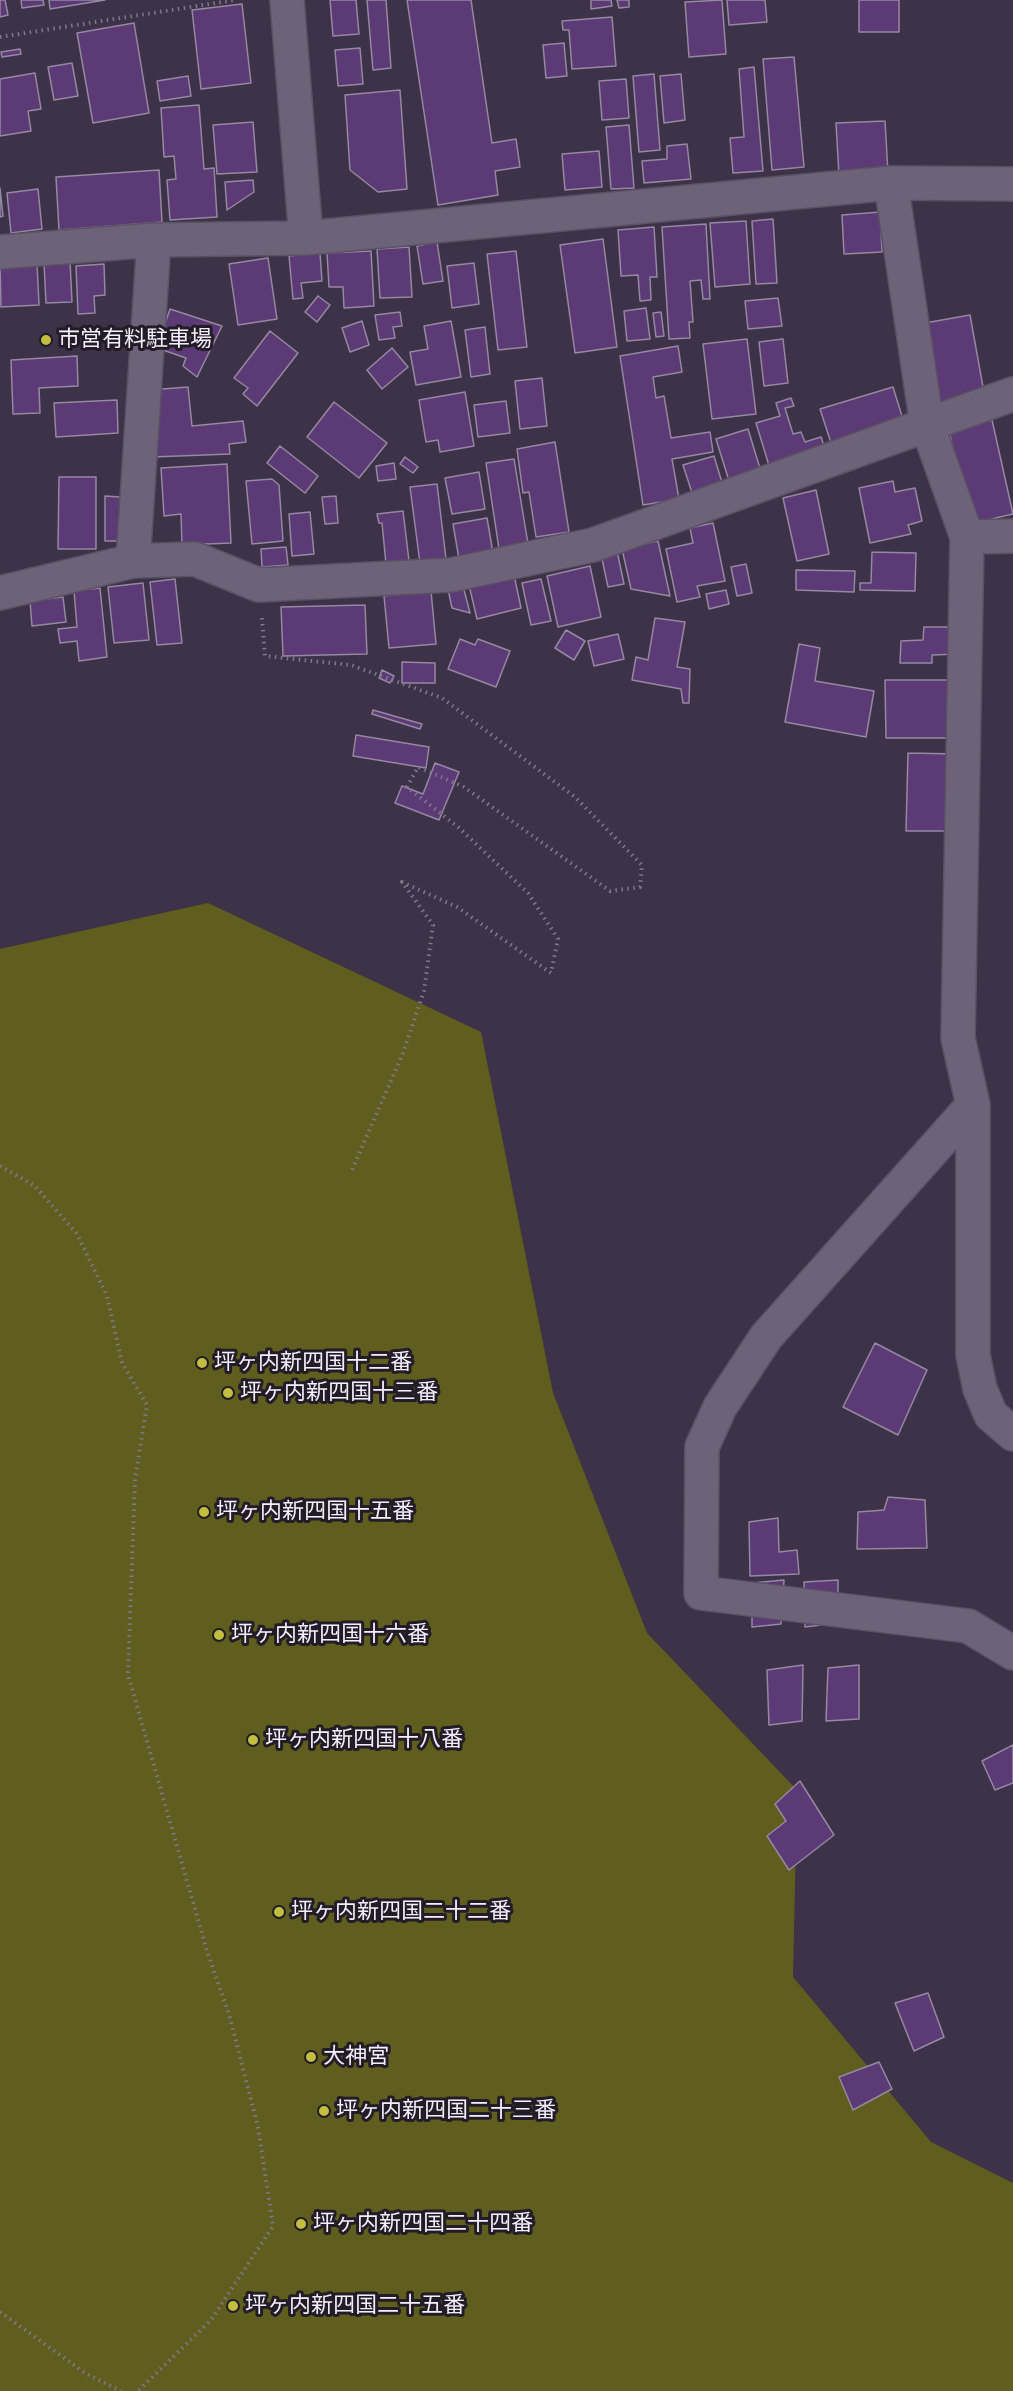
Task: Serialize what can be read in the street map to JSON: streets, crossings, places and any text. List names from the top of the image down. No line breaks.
{"places":["市営有料駐車場","坪ヶ内新四国十二番","坪ヶ内新四国十三番","坪ヶ内新四国十五番","坪ヶ内新四国十六番","坪ヶ内新四国十八番","坪ヶ内新四国二十二番","大神宮","坪ヶ内新四国二十三番","坪ヶ内新四国二十四番","坪ヶ内新四国二十五番"]}
